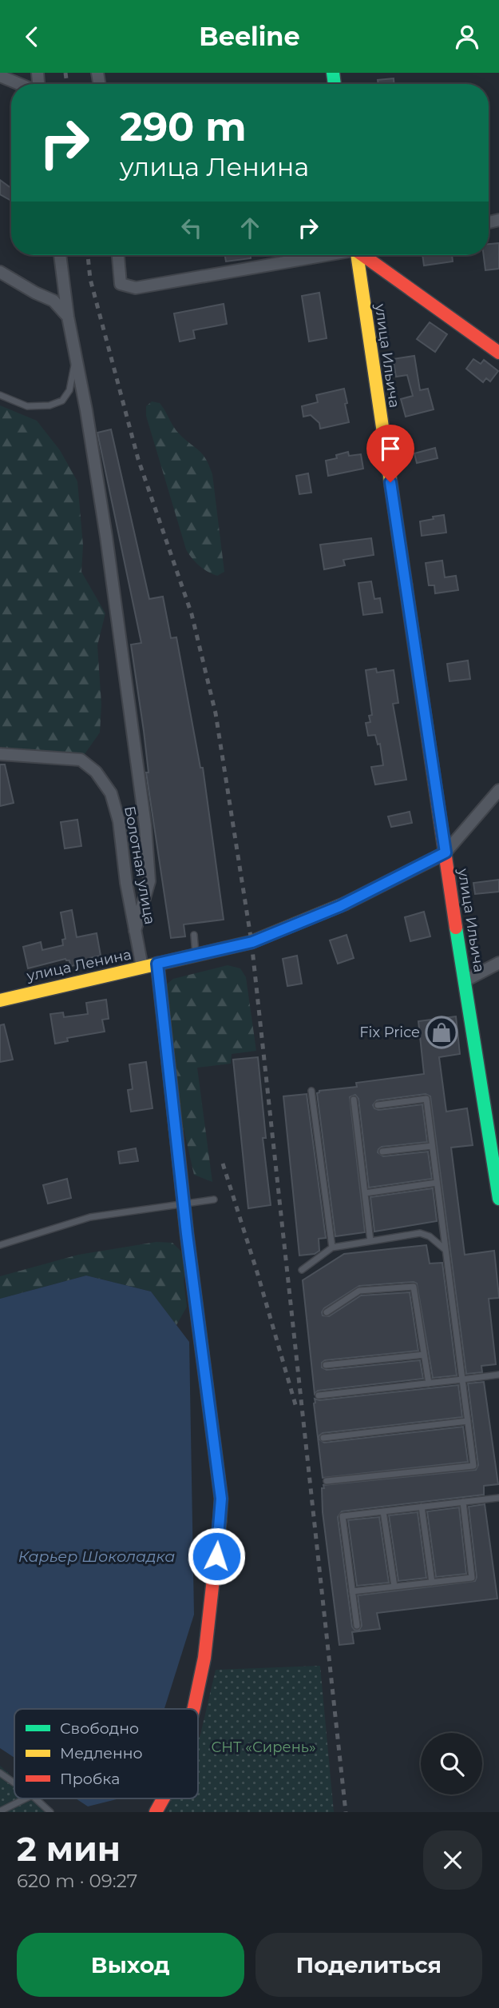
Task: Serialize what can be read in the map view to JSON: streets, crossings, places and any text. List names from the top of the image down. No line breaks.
{"streets":{"street":["улица Ильича","Болотная улица","улица Ленина"]},"crossings":[["улица Ильича","улица Ленина"],["Болотная улица","улица Ленина"]],"water":["Карьер Шоколадка"],"parks":["СНТ «Сирень»"],"places":{"shop":["Fix Price"]},"legend":["Свободно","Медленно","Пробка"],"page":{"header":"Beeline","turn":["290 m","улица Ленина"],"heading":["2 мин","620 m · 09:27"],"buttons":["Выход","Поделиться"]}}
